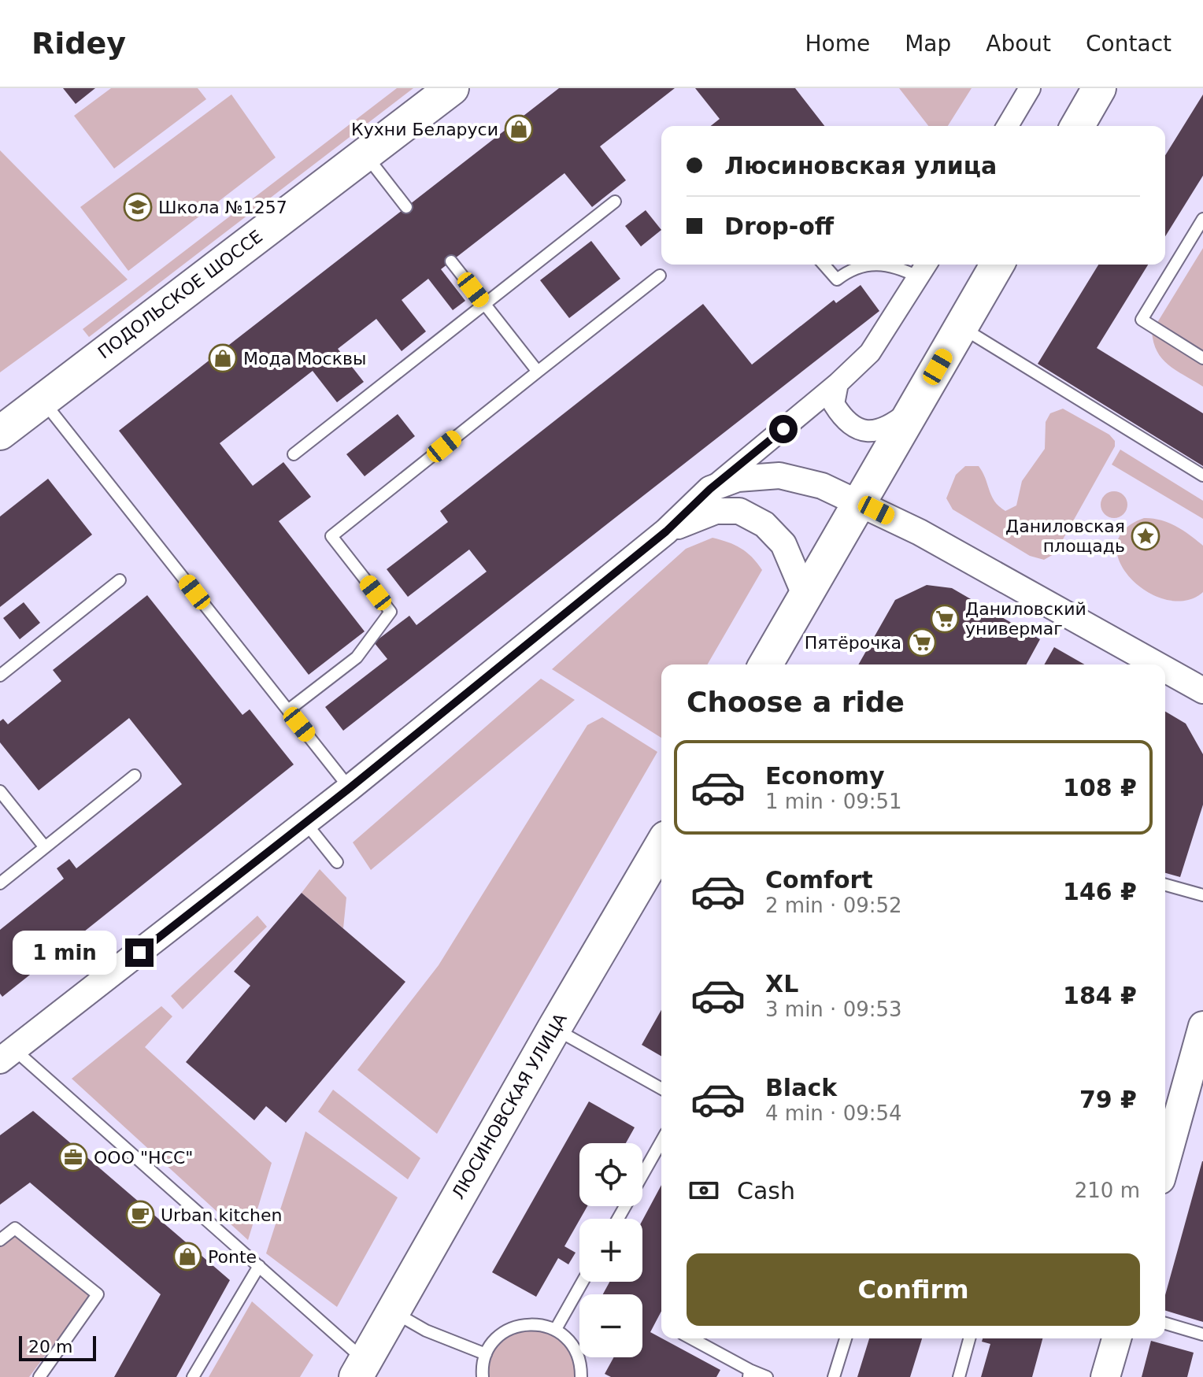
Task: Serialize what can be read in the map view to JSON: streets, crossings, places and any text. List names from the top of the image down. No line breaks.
{"streets":{"main road":["ПОДОЛЬСКОЕ ШОССЕ","ЛЮСИНОВСКАЯ УЛИЦА"]},"places":{"shop":["Кухни Беларуси","Мода Москвы","Ponte"],"school or university":["Школа №1257"],"place":["Даниловская площадь"],"supermarket":["Даниловский универмаг","Пятёрочка"],"office":["ООО \"НСС\""],"cafe":["Urban kitchen"]},"scale_bar":"20 m","page":{"header":"Ridey","nav":["Home","Map","About","Contact"],"banner":["Люсиновская улица","Drop-off"],"heading":"Choose a ride","list":[{"name":"Economy","note":"1 min · 09:51","value":"108 ₽"},{"name":"Comfort","note":"2 min · 09:52","value":"146 ₽"},{"name":"XL","note":"3 min · 09:53","value":"184 ₽"},{"name":"Black","note":"4 min · 09:54","value":"79 ₽"}],"bubble":"1 min","map_buttons":["+","−"],"pay":["Cash","210 m"],"buttons":"Confirm","scale":"20 m"}}
